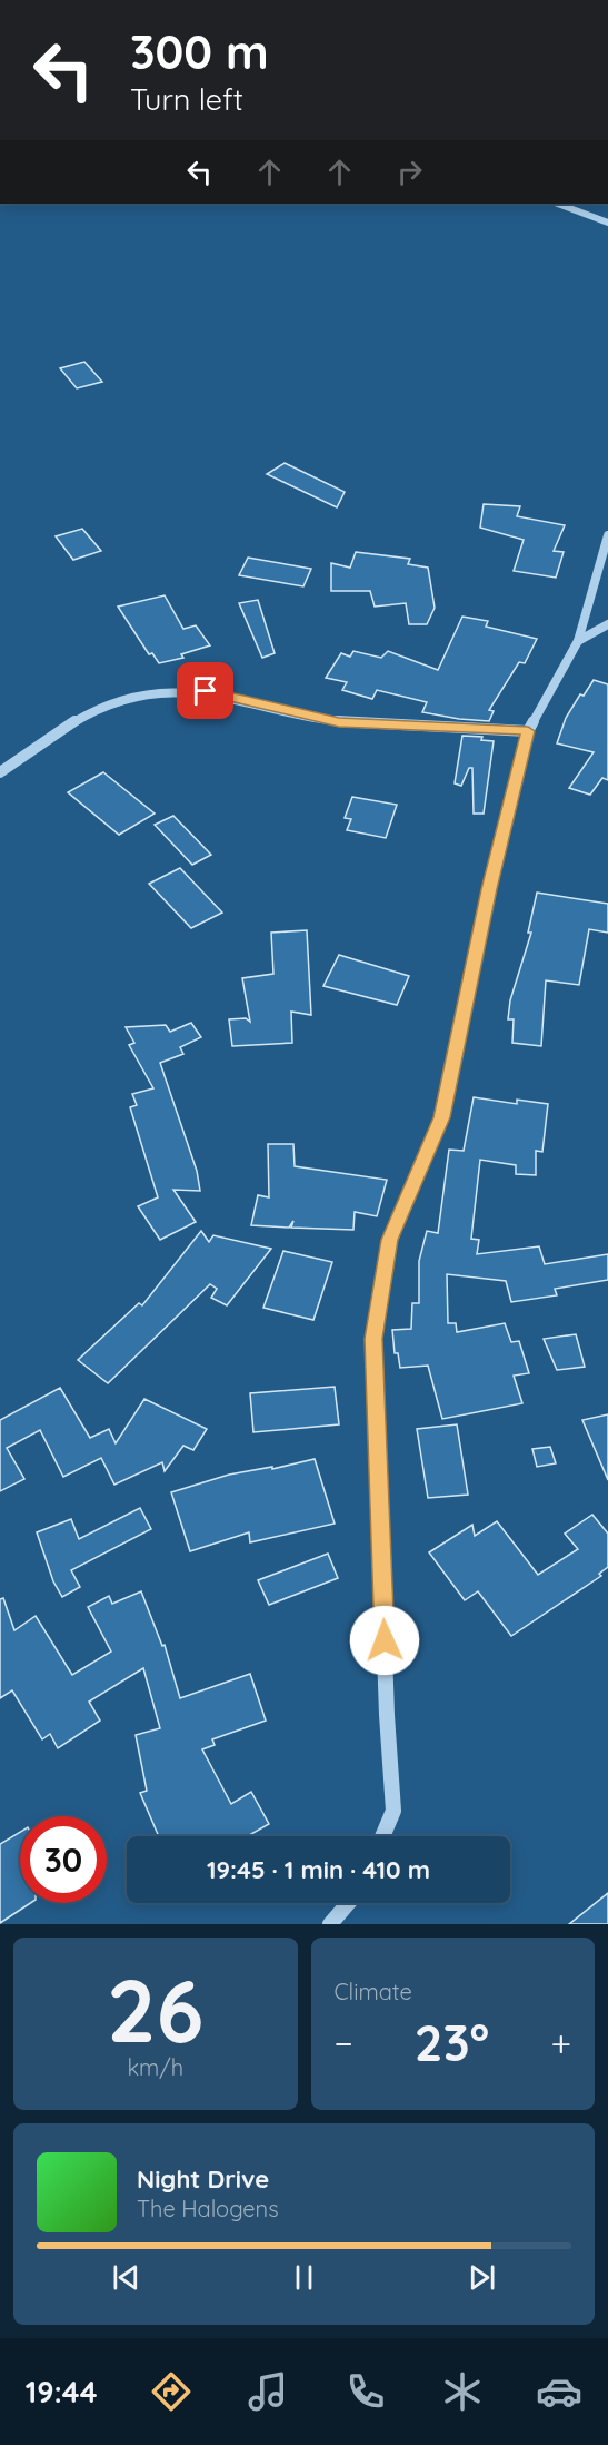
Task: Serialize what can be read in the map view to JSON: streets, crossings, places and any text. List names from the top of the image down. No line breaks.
{"page":{"turn":["300 m","Turn left"],"limit":"30","trip":"19:45 · 1 min · 410 m","tile":[["26","km/h"],"Climate"],"heat":["−","23°","+"],"song":["Night Drive","The Halogens"],"tabs":"19:44"}}
